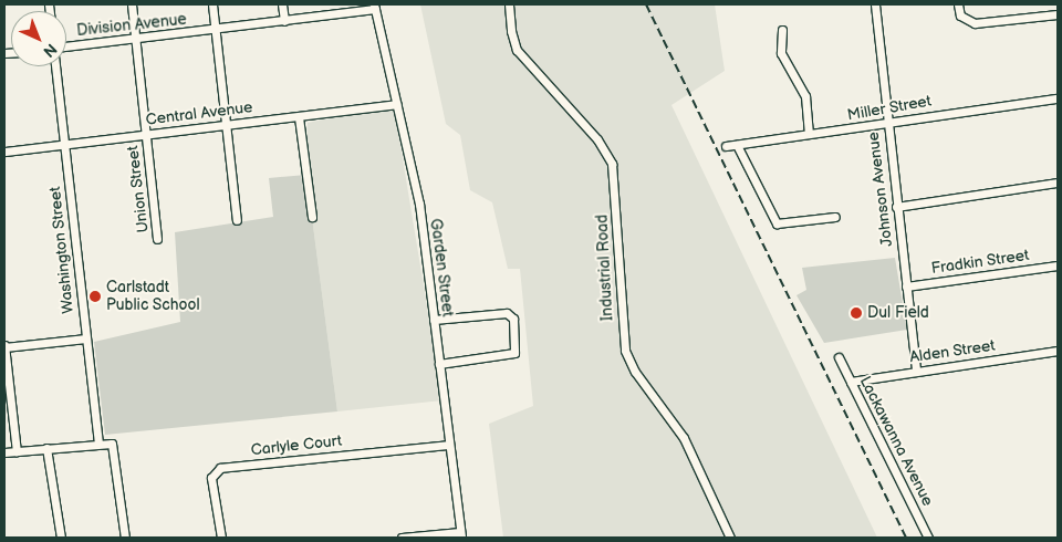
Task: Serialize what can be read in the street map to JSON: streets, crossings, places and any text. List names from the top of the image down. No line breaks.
{"streets":{"street":["Division Avenue","Miller Street","Central Avenue","Union Street","Johnson Avenue","Washington Street","Fradkin Street","Garden Street","Industrial Road","Alden Street","Lackawanna Avenue","Carlyle Court"]},"crossings":[["Division Avenue","Union Street"],["Division Avenue","Garden Street"],["Miller Street","Johnson Avenue"],["Central Avenue","Union Street"],["Central Avenue","Washington Street"],["Central Avenue","Garden Street"],["Johnson Avenue","Fradkin Street"],["Johnson Avenue","Alden Street"],["Garden Street","Carlyle Court"],["Alden Street","Lackawanna Avenue"]],"places":["Carlstadt Public School","Dul Field"],"north":"bottom right"}
